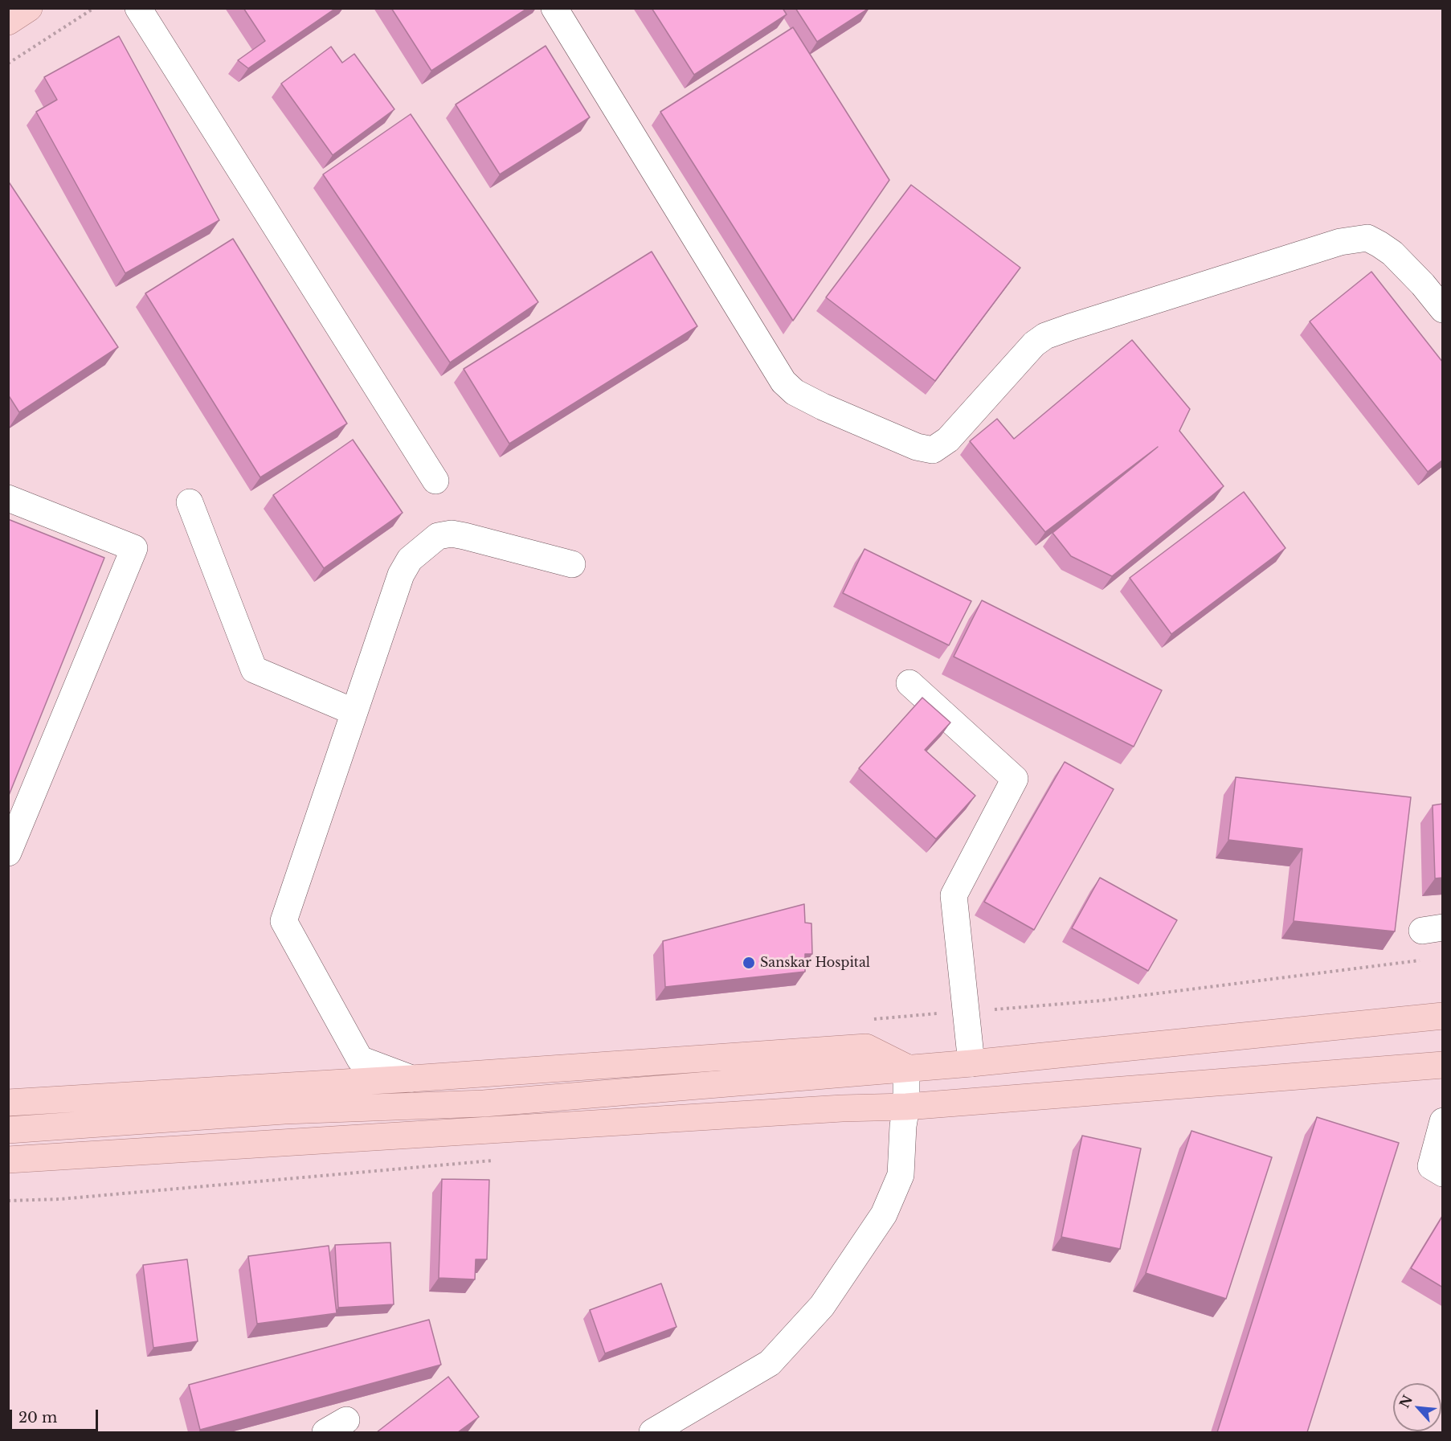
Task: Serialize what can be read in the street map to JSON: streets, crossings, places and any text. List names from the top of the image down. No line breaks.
{"places":["Sanskar Hospital"],"scale_bar":"20 m","north":"top left"}
